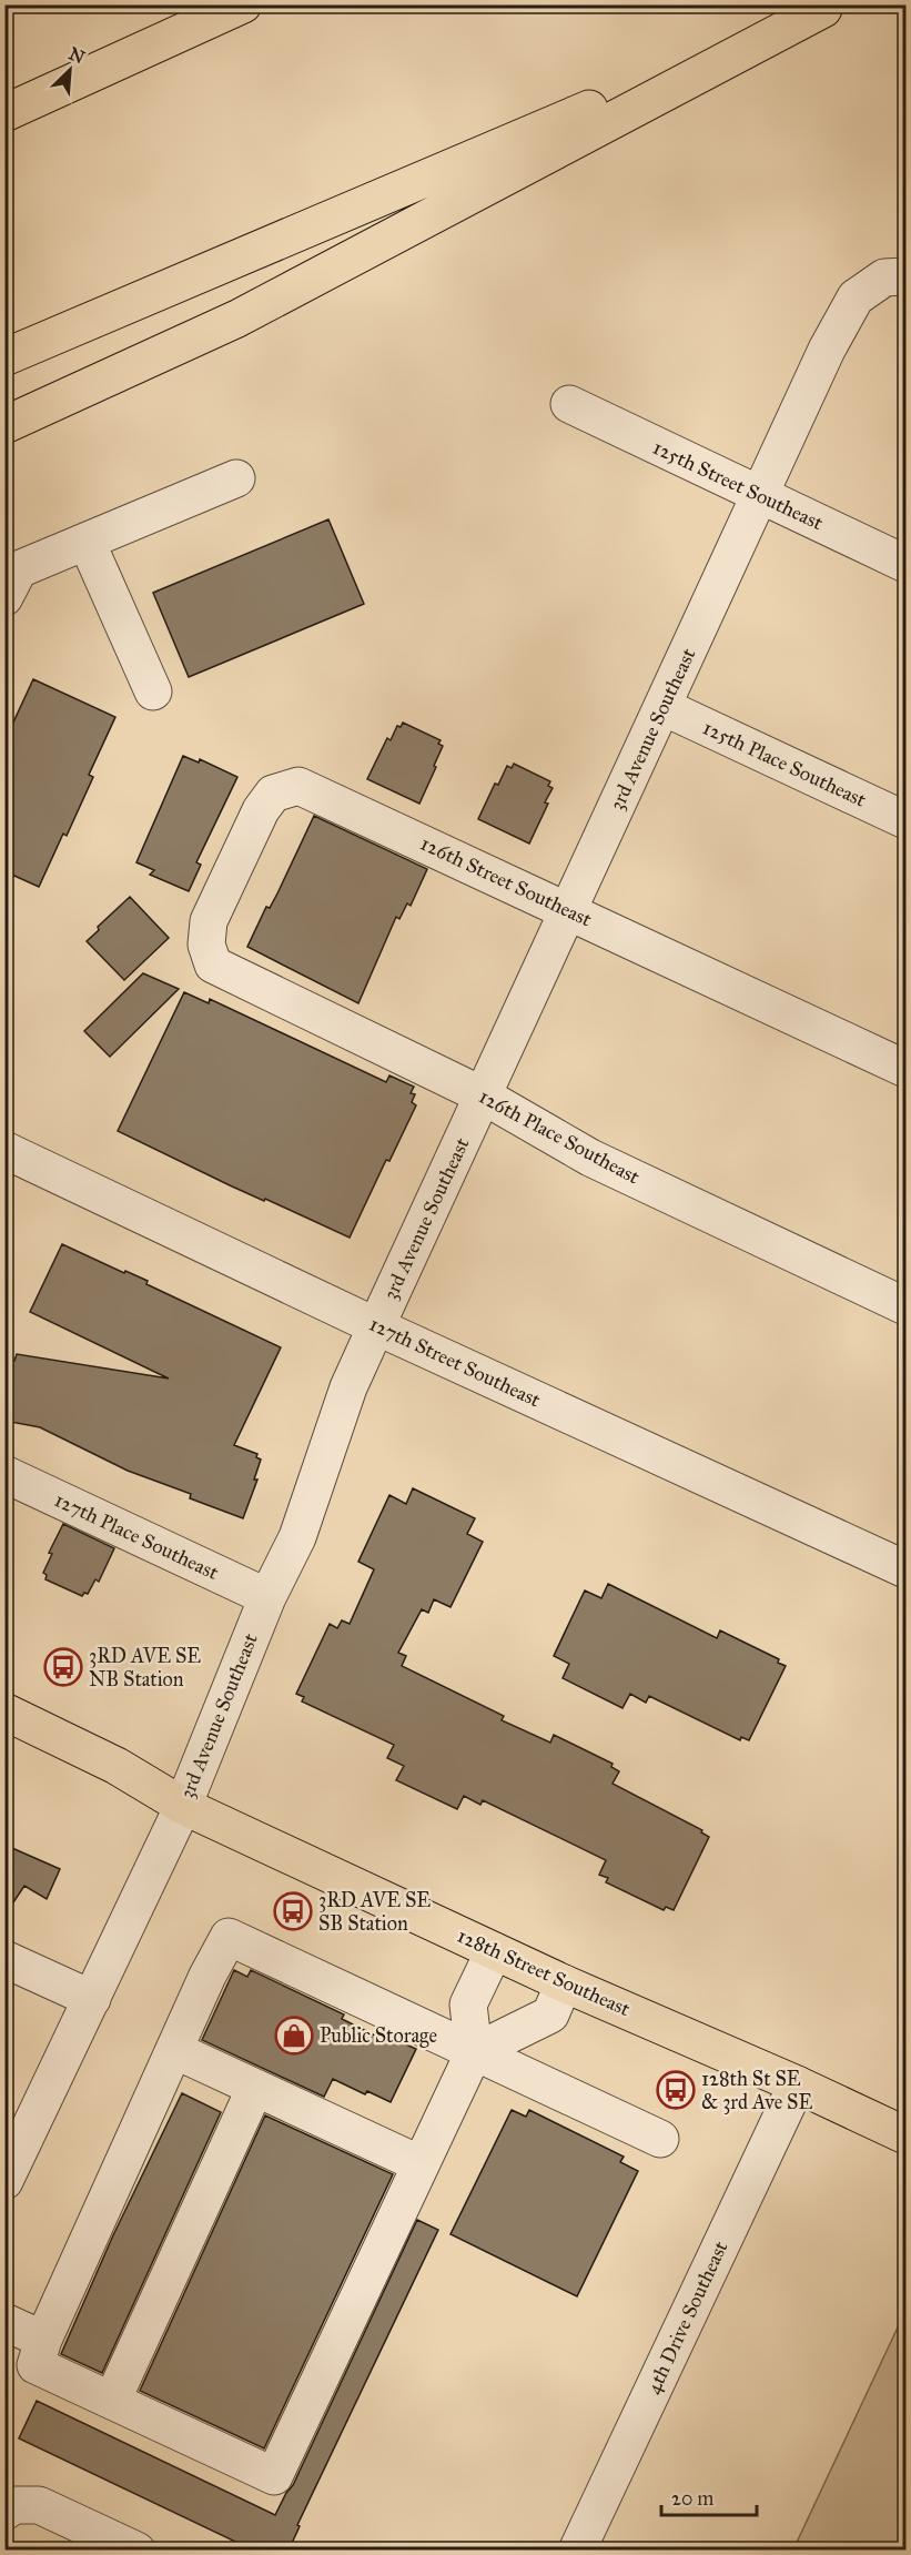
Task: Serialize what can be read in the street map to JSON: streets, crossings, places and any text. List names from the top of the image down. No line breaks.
{"streets":{"main road":["128th Street Southeast"],"street":["125th Street Southeast","3rd Avenue Southeast","125th Place Southeast","126th Street Southeast","126th Place Southeast","127th Street Southeast","127th Place Southeast","4th Drive Southeast"]},"crossings":[["125th Street Southeast","3rd Avenue Southeast"],["3rd Avenue Southeast","125th Place Southeast"],["3rd Avenue Southeast","126th Street Southeast"],["3rd Avenue Southeast","126th Place Southeast"],["3rd Avenue Southeast","127th Street Southeast"],["3rd Avenue Southeast","127th Place Southeast"],["3rd Avenue Southeast","128th Street Southeast"],["126th Street Southeast","126th Place Southeast"],["128th Street Southeast","4th Drive Southeast"]],"places":{"bus stop":["3RD AVE SE NB Station","3RD AVE SE SB Station","128th St SE & 3rd Ave SE"],"shop":["Public Storage"]},"scale_bar":"20 m","north":"top right"}
